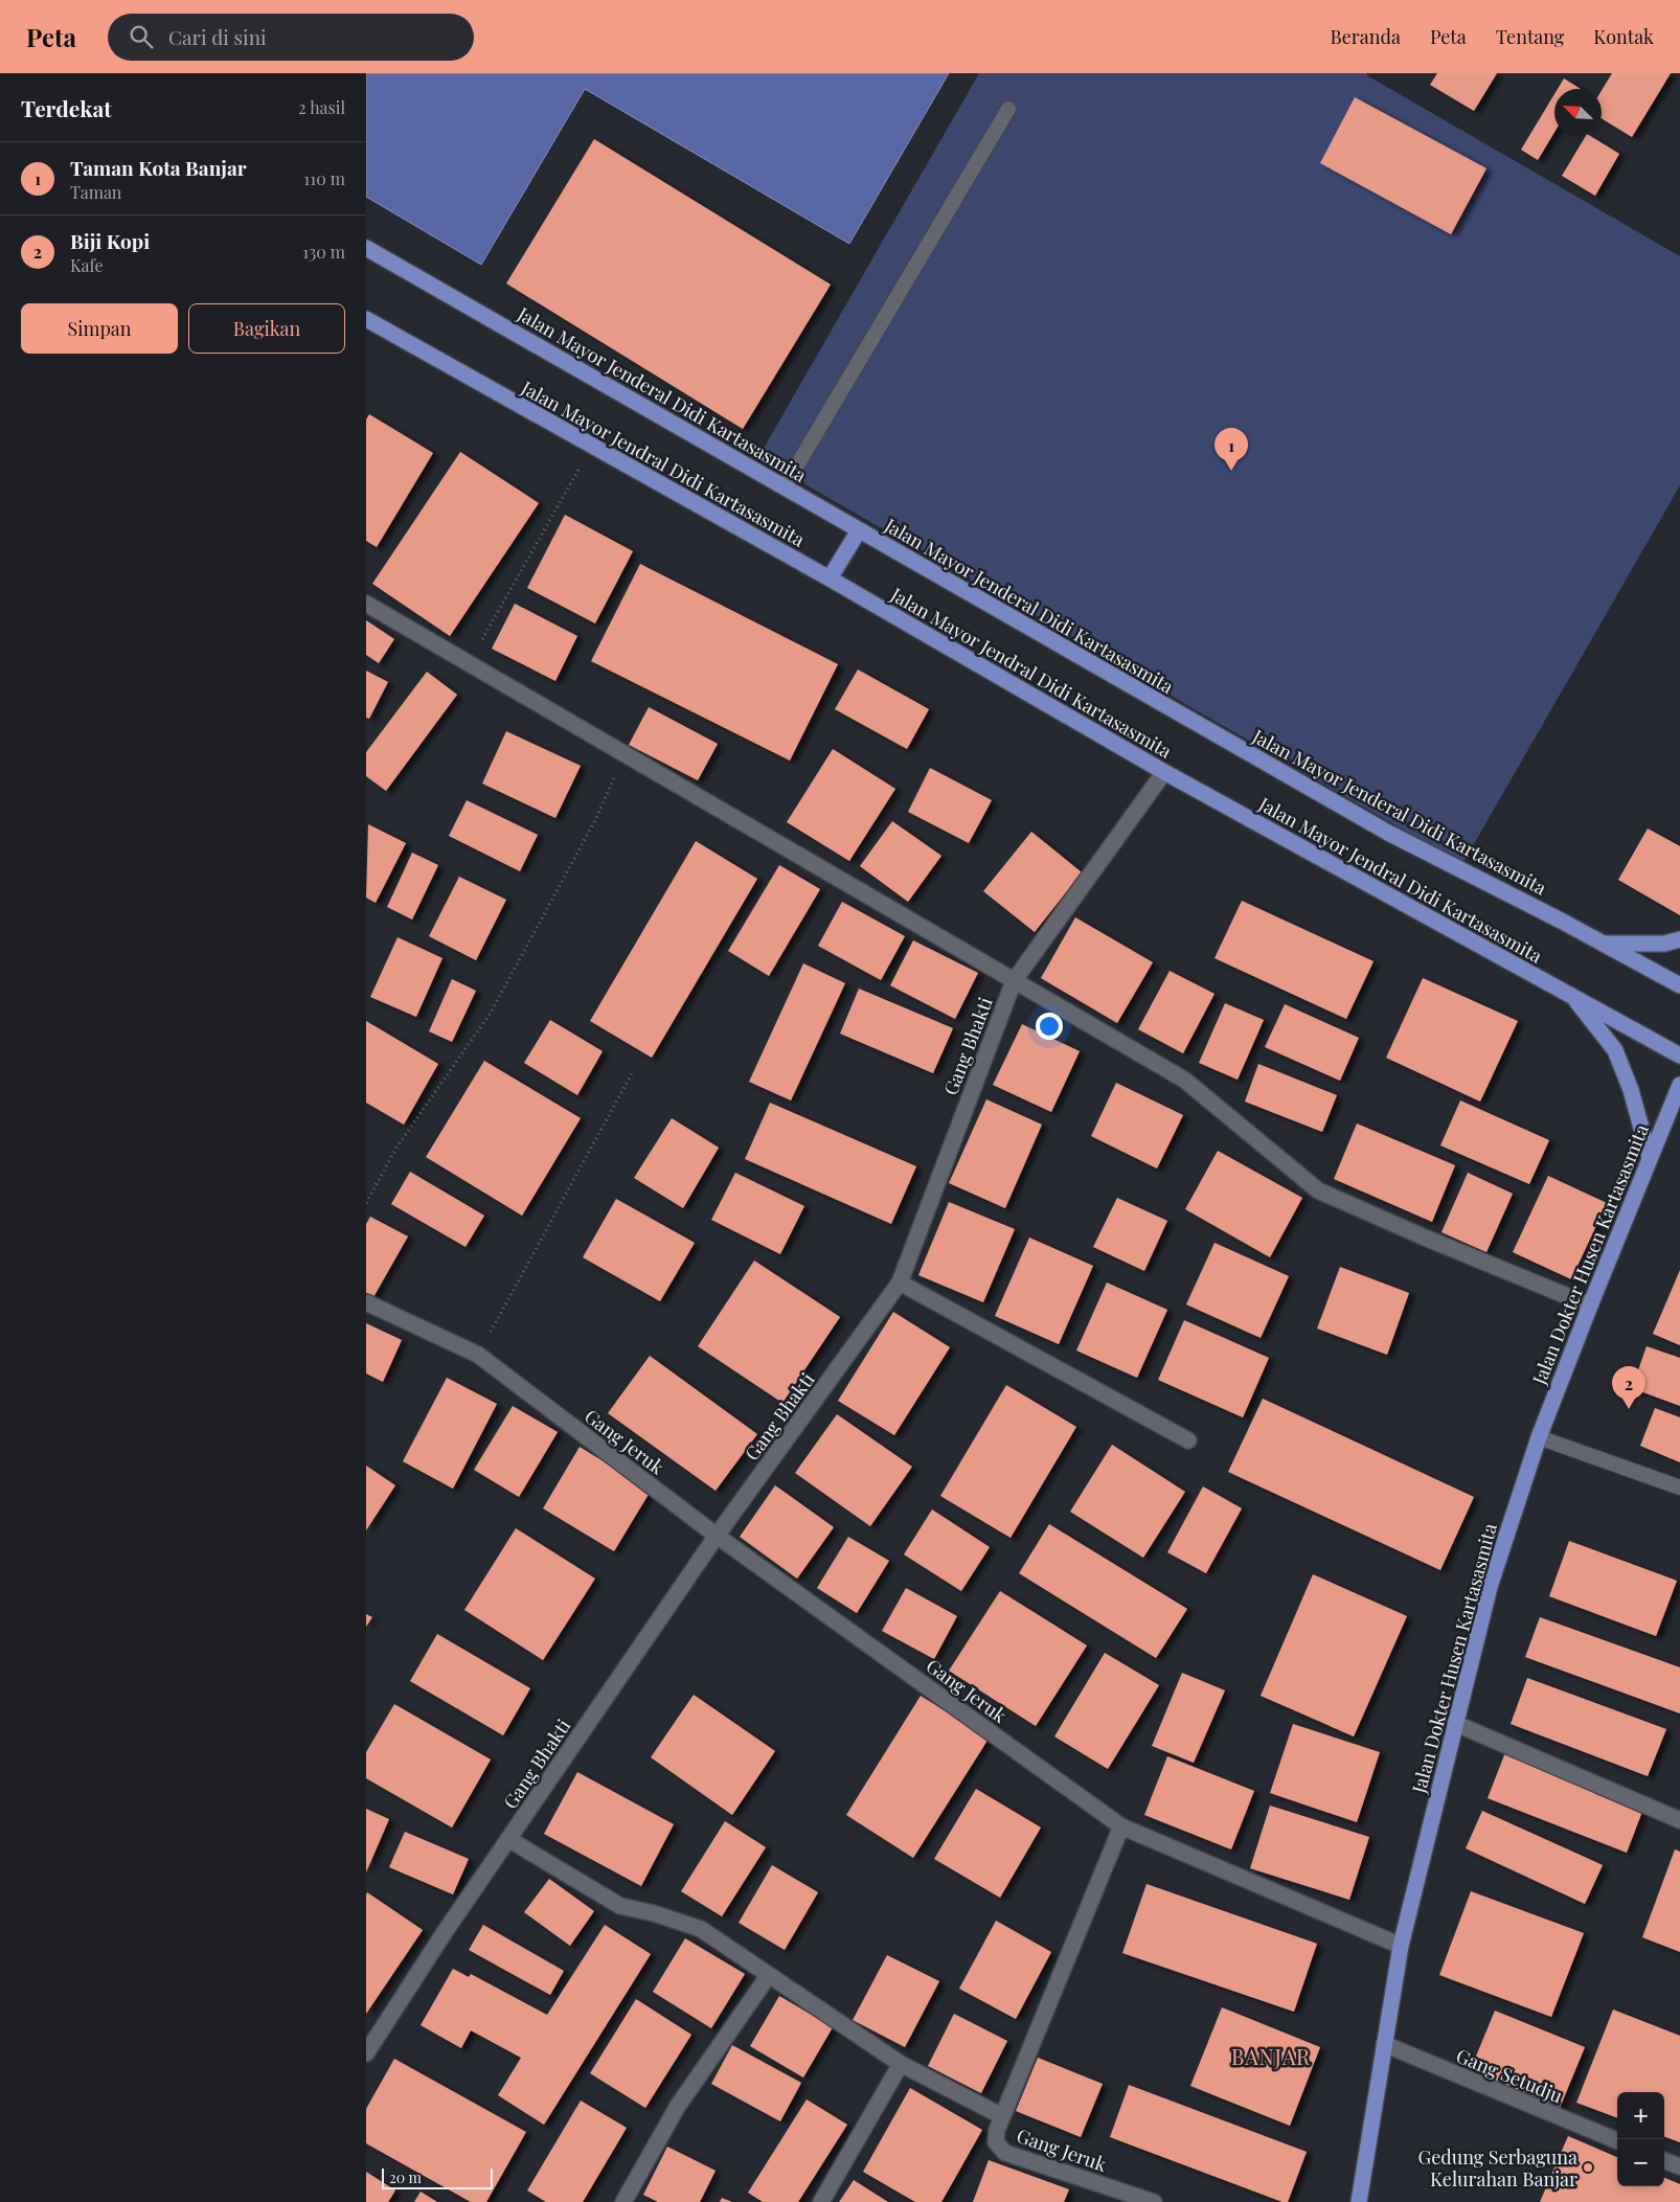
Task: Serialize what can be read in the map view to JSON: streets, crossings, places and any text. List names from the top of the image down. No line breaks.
{"streets":{"main road":["Jalan Mayor Jenderal Didi Kartasasmita","Jalan Mayor Jendral Didi Kartasasmita","Jalan Dokter Husen Kartasasmita"],"street":["Gang Bhakti","Gang Jeruk","Gang Setudju"]},"crossings":[["Jalan Mayor Jendral Didi Kartasasmita","Gang Bhakti"],["Gang Bhakti","Gang Jeruk"],["Jalan Dokter Husen Kartasasmita","Gang Setudju"]],"districts":["BANJAR"],"places":["Gedung Serbaguna Kelurahan Banjar"],"scale_bar":"20 m","north":"top left","page":{"header":"Peta","search":"Cari di sini","nav":["Beranda","Peta","Tentang","Kontak"],"heading":["Terdekat","2 hasil"],"list":[{"mark":"1","name":"Taman Kota Banjar","note":"Taman","value":"110 m"},{"mark":"2","name":"Biji Kopi","note":"Kafe","value":"130 m"}],"buttons":["Simpan","Bagikan"],"pins":["1","2"],"map_buttons":["+","−"],"scale":"20 m"}}
